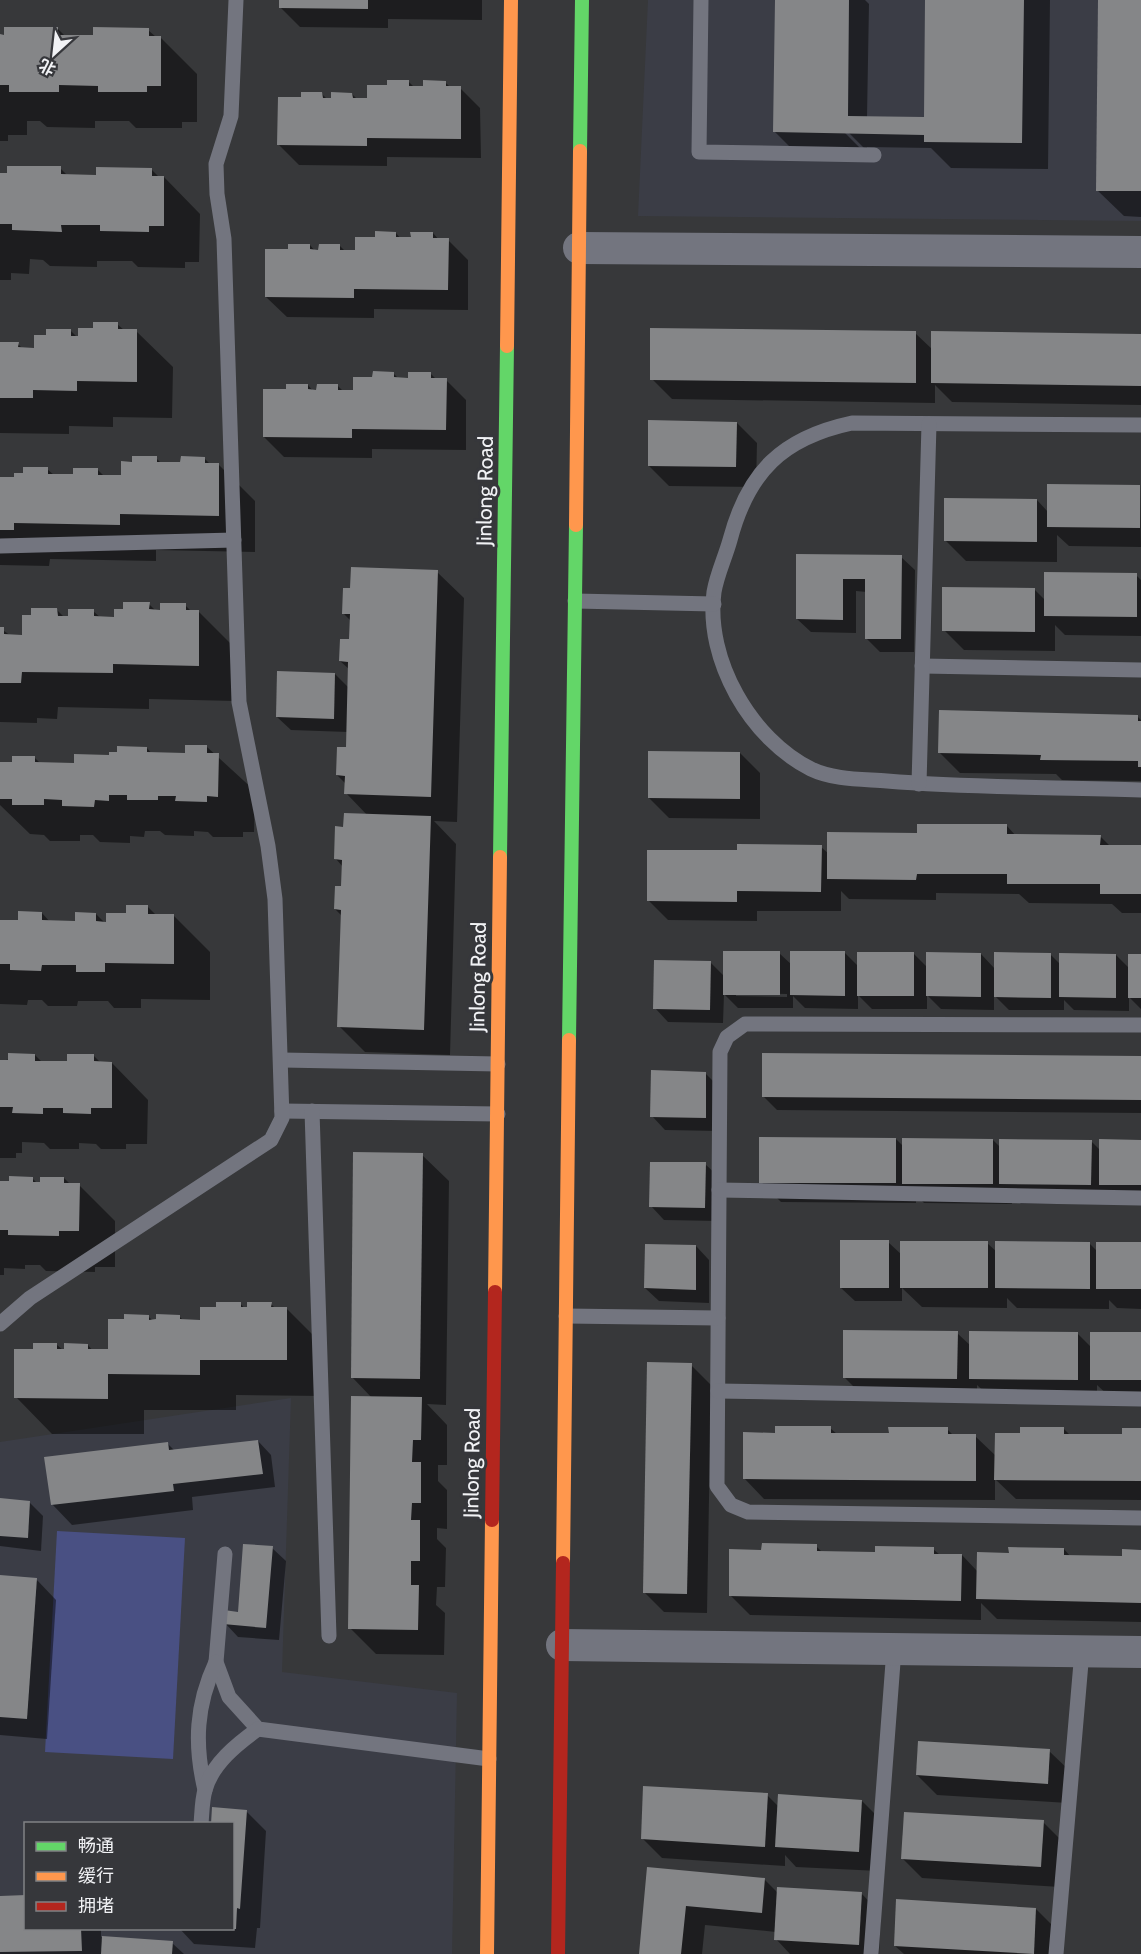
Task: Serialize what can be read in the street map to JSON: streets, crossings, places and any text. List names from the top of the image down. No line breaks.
{"streets":{"main road":["Jinlong Road"]},"legend":["畅通","缓行","拥堵"],"north":"bottom left"}
